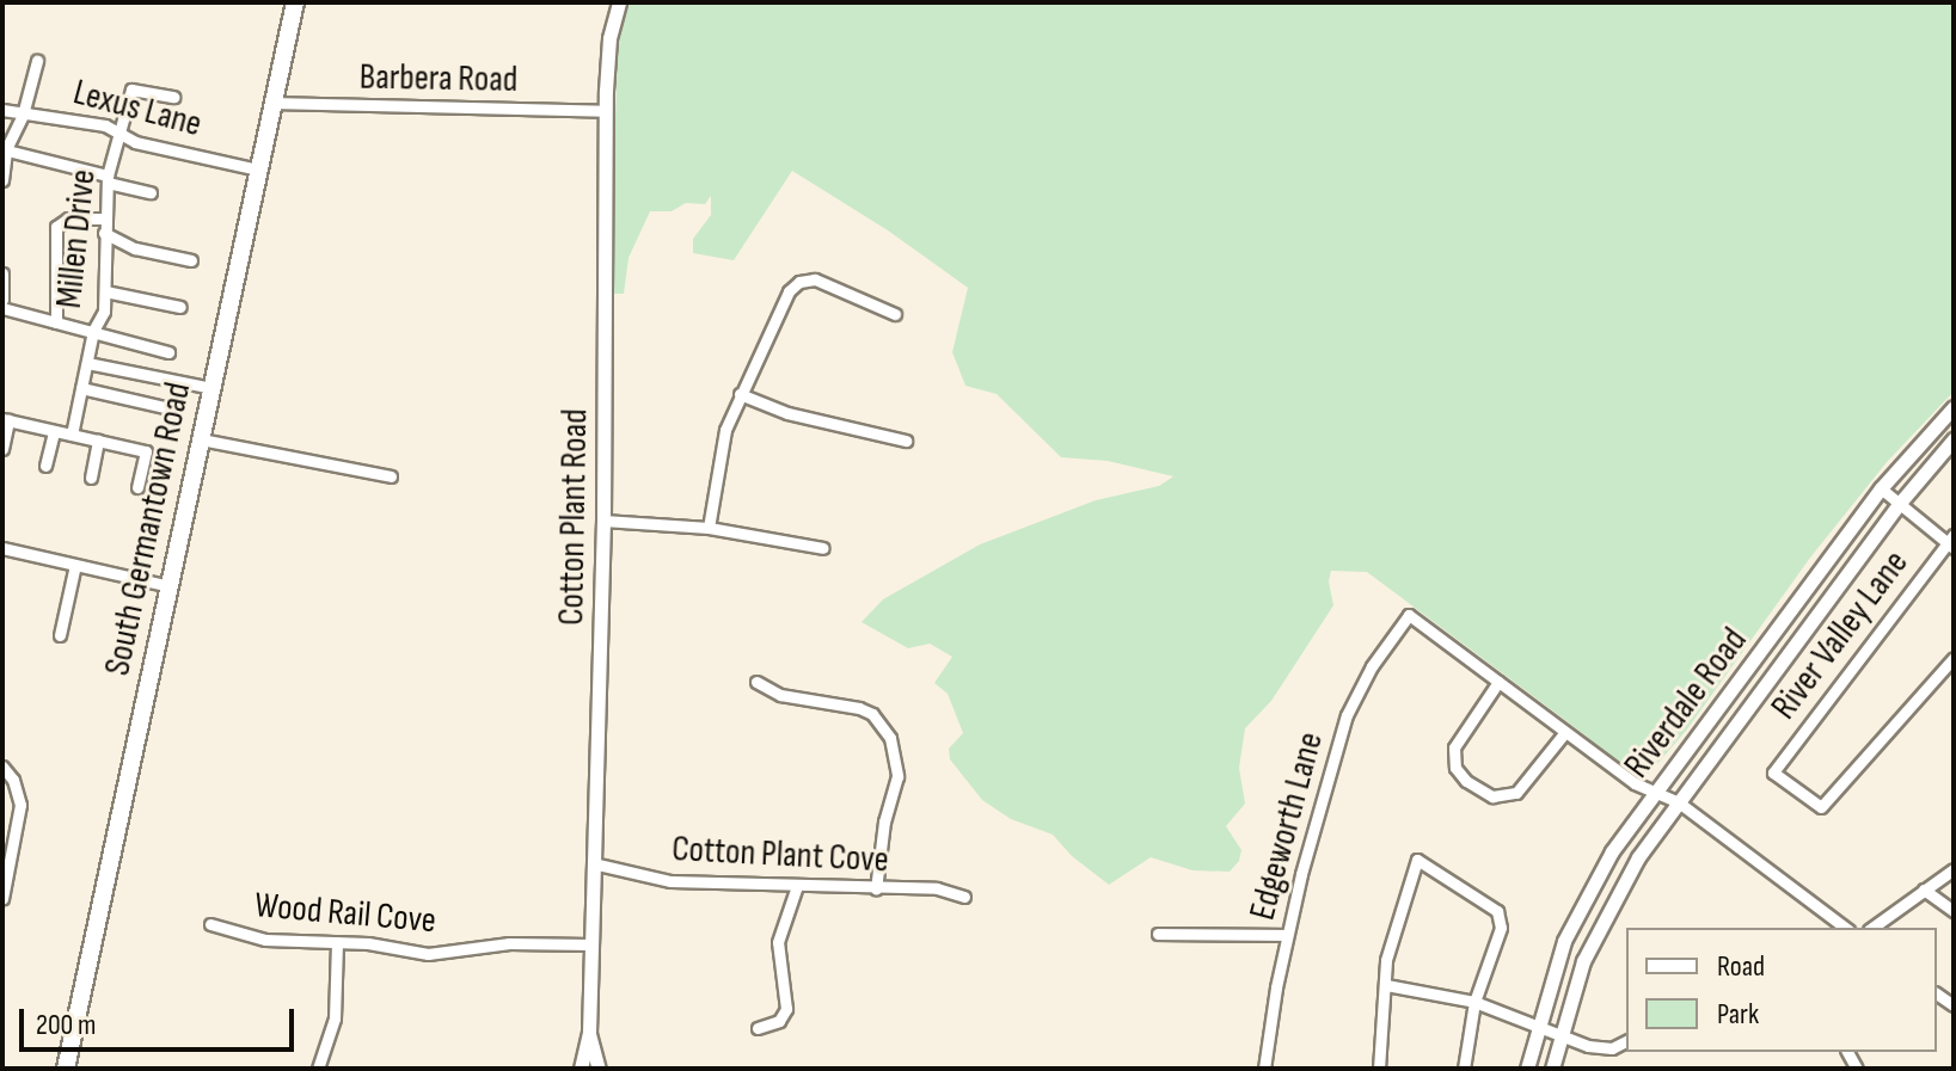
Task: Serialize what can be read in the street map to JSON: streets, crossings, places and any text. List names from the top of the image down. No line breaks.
{"streets":{"main road":["South Germantown Road"],"street":["Barbera Road","Lexus Lane","Millen Drive","Cotton Plant Road","River Valley Lane","Riverdale Road","Edgeworth Lane","Cotton Plant Cove","Wood Rail Cove"]},"crossings":[["Barbera Road","Cotton Plant Road"],["Barbera Road","South Germantown Road"],["Lexus Lane","Millen Drive"],["Lexus Lane","South Germantown Road"],["Cotton Plant Road","Cotton Plant Cove"],["Cotton Plant Road","Wood Rail Cove"]],"legend":["Road","Park"],"scale_bar":"200 m"}
